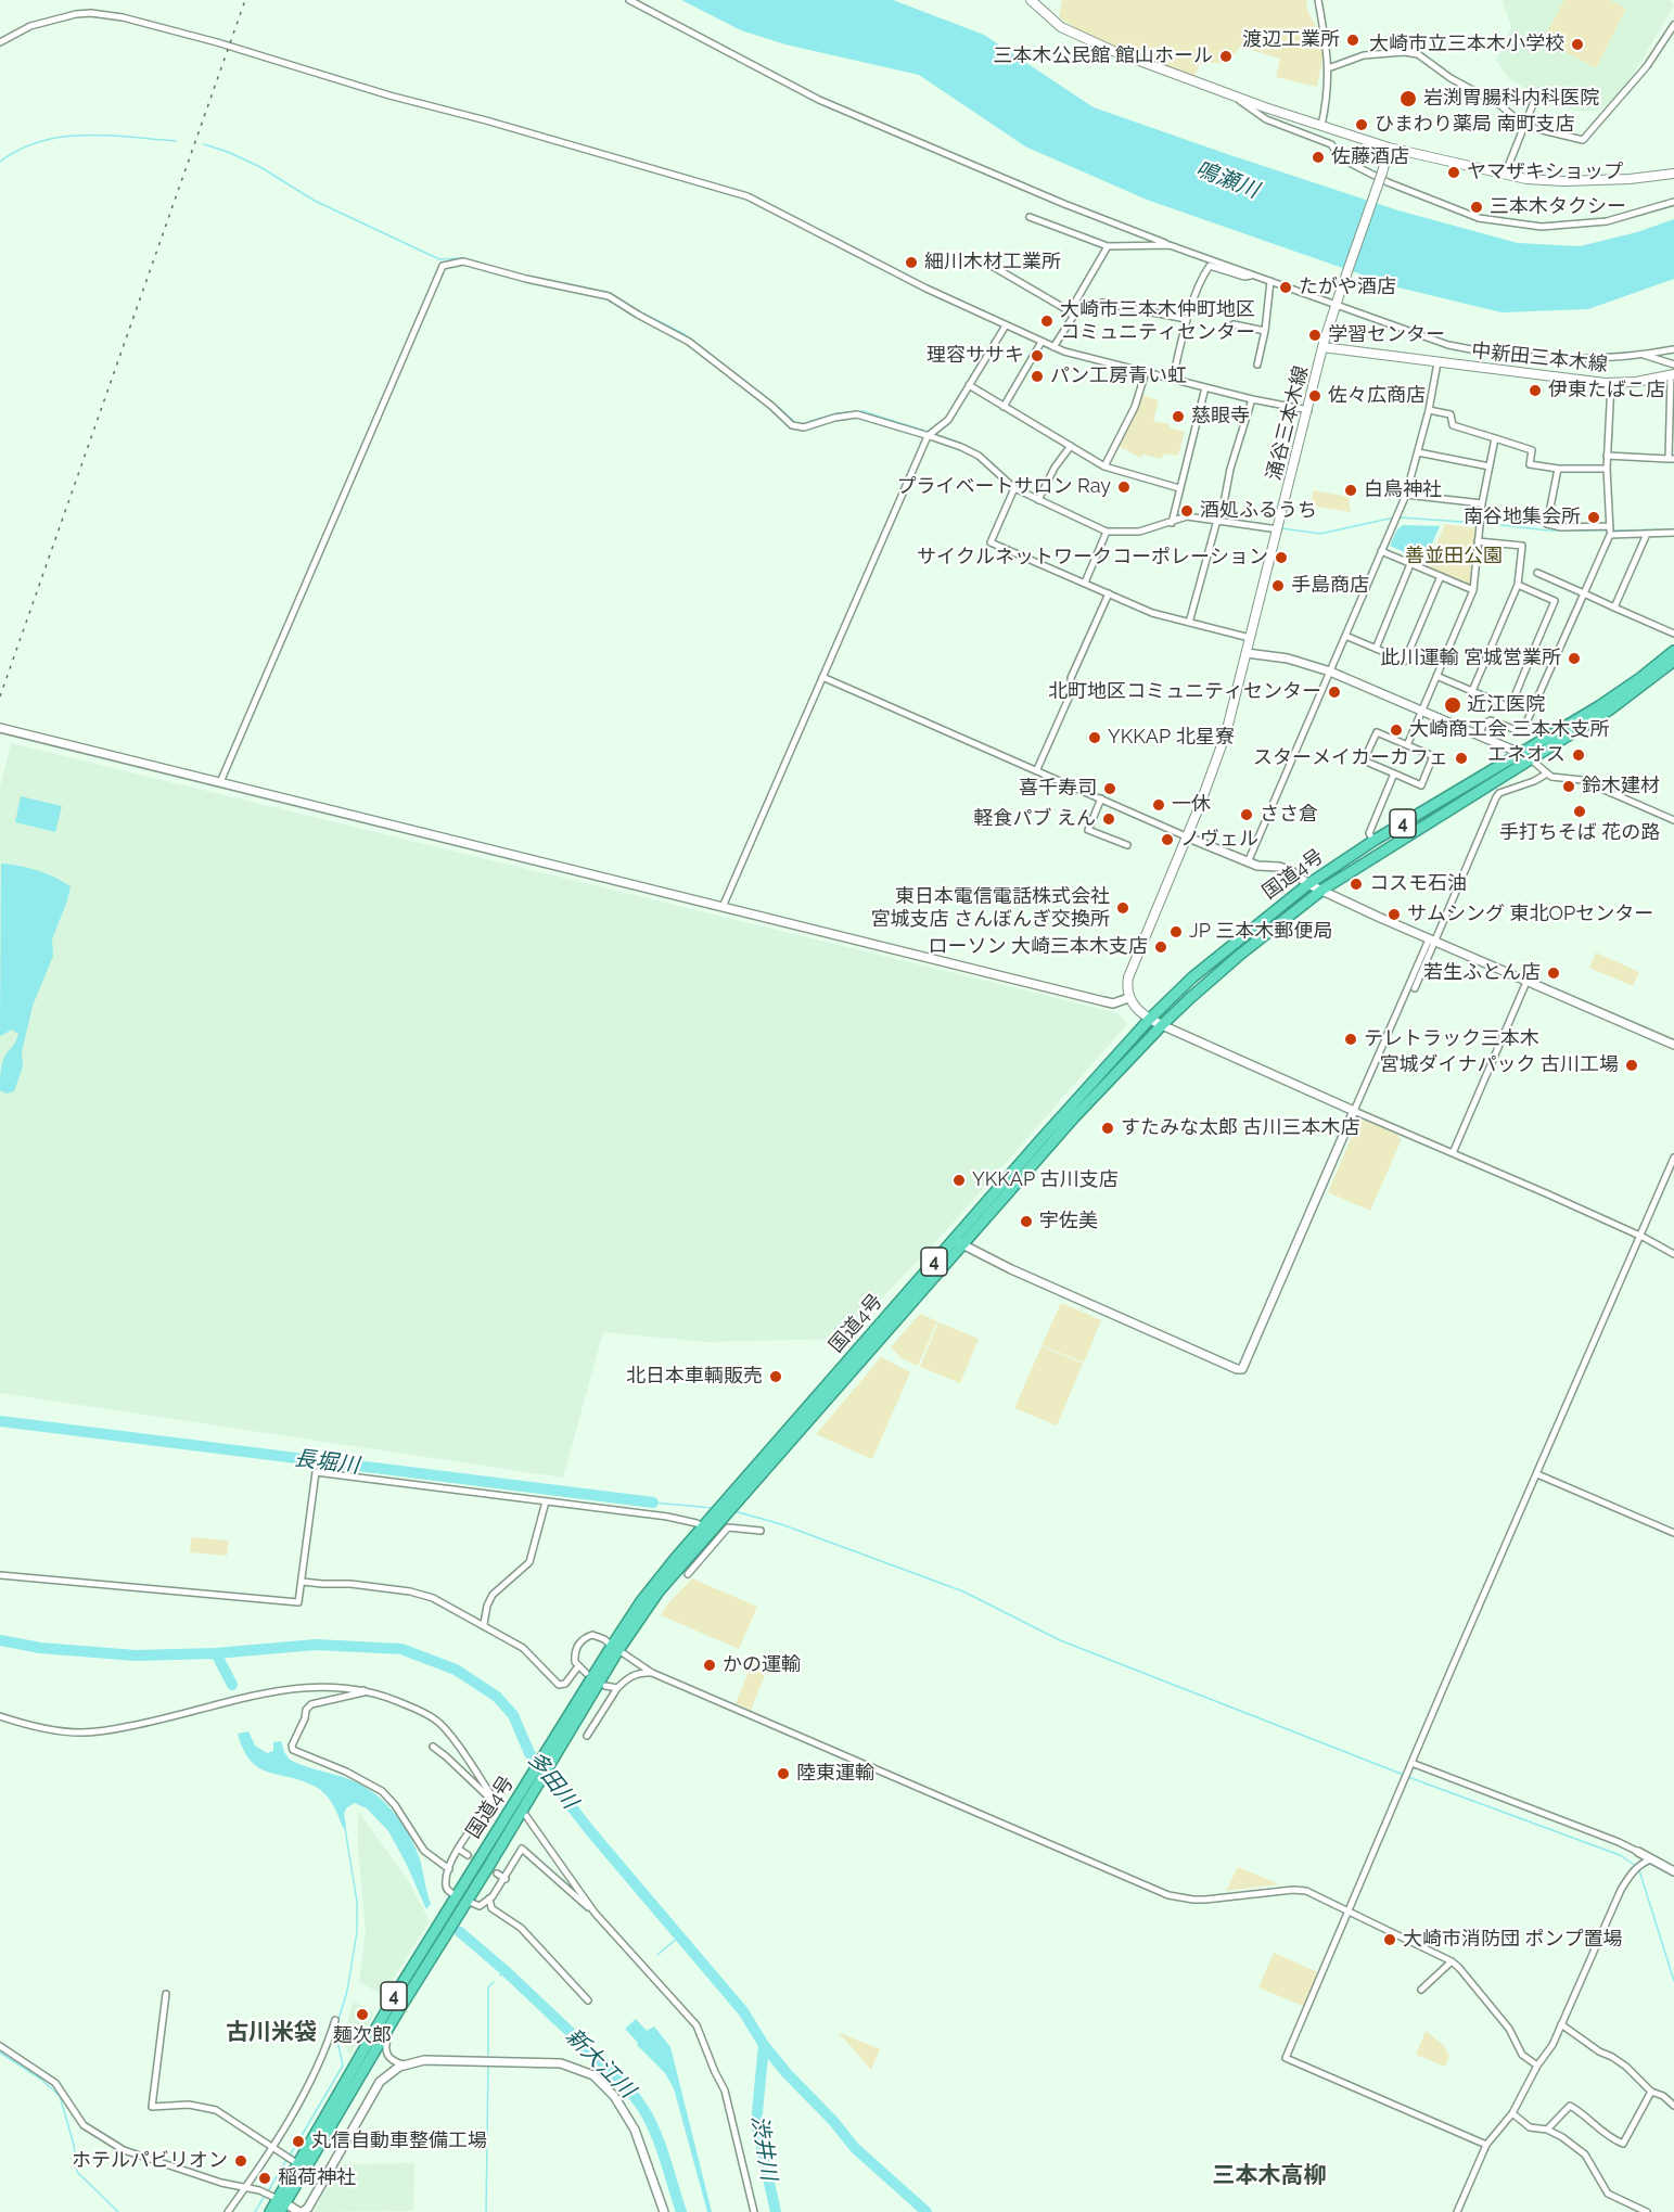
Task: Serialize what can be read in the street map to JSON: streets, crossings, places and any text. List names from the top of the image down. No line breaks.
{"streets":{"highway":["4","国道4号"],"main road":["中新田三本木線","涌谷三本木線"]},"crossings":[["中新田三本木線","涌谷三本木線"]],"districts":["古川米袋","三本木高柳"],"water":["鳴瀬川","長堀川","多田川","新大江川","渋井川"],"parks":["善並田公園"],"places":["渡辺工業所","大崎市立三本木小学校","三本木公民館 館山ホール","岩渕胃腸科内科医院","ひまわり薬局 南町支店","佐藤酒店","ヤマザキショップ","三本木タクシー","細川木材工業所","たがや酒店","大崎市三本木仲町地区 コミュニティセンター","学習センター","理容ササキ","パン工房青い虹","伊東たばこ店","佐々広商店","慈眼寺","プライベートサロン Ray","白鳥神社","酒処ふるうち","南谷地集会所","サイクルネットワークコーポレーション","手島商店","此川運輸 宮城営業所","北町地区コミュニティセンター","近江医院","大崎商工会 三本木支所","YKKAP 北星寮","エネオス","スターメイカーカフェ","鈴木建材","喜千寿司","一休","手打ちそば 花の路","ささ倉","軽食パブ えん","ノヴェル","コスモ石油","東日本電信電話株式会社 宮城支店 さんぼんぎ交換所","サムシング 東北OPセンター","JP 三本木郵便局","ローソン 大崎三本木支店","若生ふとん店","テレトラック三本木","宮城ダイナパック 古川工場","すたみな太郎 古川三本木店","YKKAP 古川支店","宇佐美","北日本車輌販売","かの運輸","陸東運輸","大崎市消防団 ポンプ置場","麺次郎","丸信自動車整備工場","ホテルパビリオン","稲荷神社"]}
